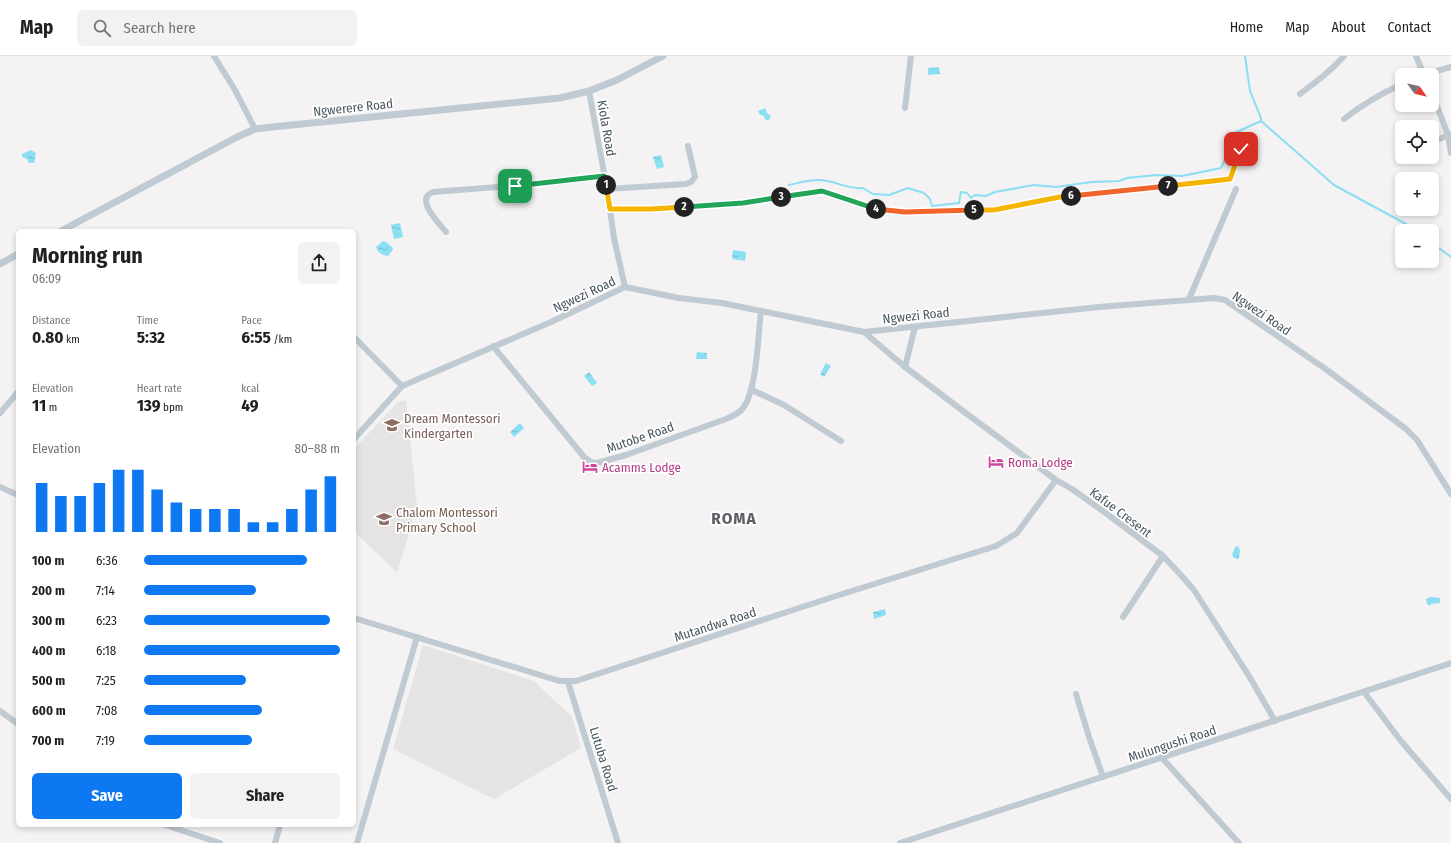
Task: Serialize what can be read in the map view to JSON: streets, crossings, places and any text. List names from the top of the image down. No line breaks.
{"streets":{"street":["Ngwerere Road","Kiola Road","Ngwezi Road","Mutobe Road","Kafue Cresent","Mutandwa Road","Mulungushi Road","Lutuba Road"]},"crossings":[["Ngwerere Road","Kiola Road"],["Kiola Road","Ngwezi Road"],["Ngwezi Road","Mutobe Road"],["Ngwezi Road","Kafue Cresent"],["Kafue Cresent","Mutandwa Road"],["Kafue Cresent","Mulungushi Road"],["Mutandwa Road","Lutuba Road"]],"districts":["ROMA"],"places":{"school or university":["Dream Montessori Kindergarten","Chalom Montessori Primary School"],"hotel":["Roma Lodge","Acamms Lodge"]},"north":"bottom right","page":{"header":"Map","search":"Search here","nav":["Home","Map","About","Contact"],"map_buttons":["+","−"],"pins":["1","7","6","3","2","4","5"],"heading":["Morning run","06:09"],"stats":[["Distance","0.80 km"],["Time","5:32"],["Pace","6:55 /km"],["Elevation","11 m"],["Heart rate","139 bpm"],["kcal","49"]],"chart":["Elevation","80–88 m"],"list":[{"name":"100 m","note":"6:36"},{"name":"200 m","note":"7:14"},{"name":"300 m","note":"6:23"},{"name":"400 m","note":"6:18"},{"name":"500 m","note":"7:25"},{"name":"600 m","note":"7:08"},{"name":"700 m","note":"7:19"}],"buttons":["Save","Share"]}}
